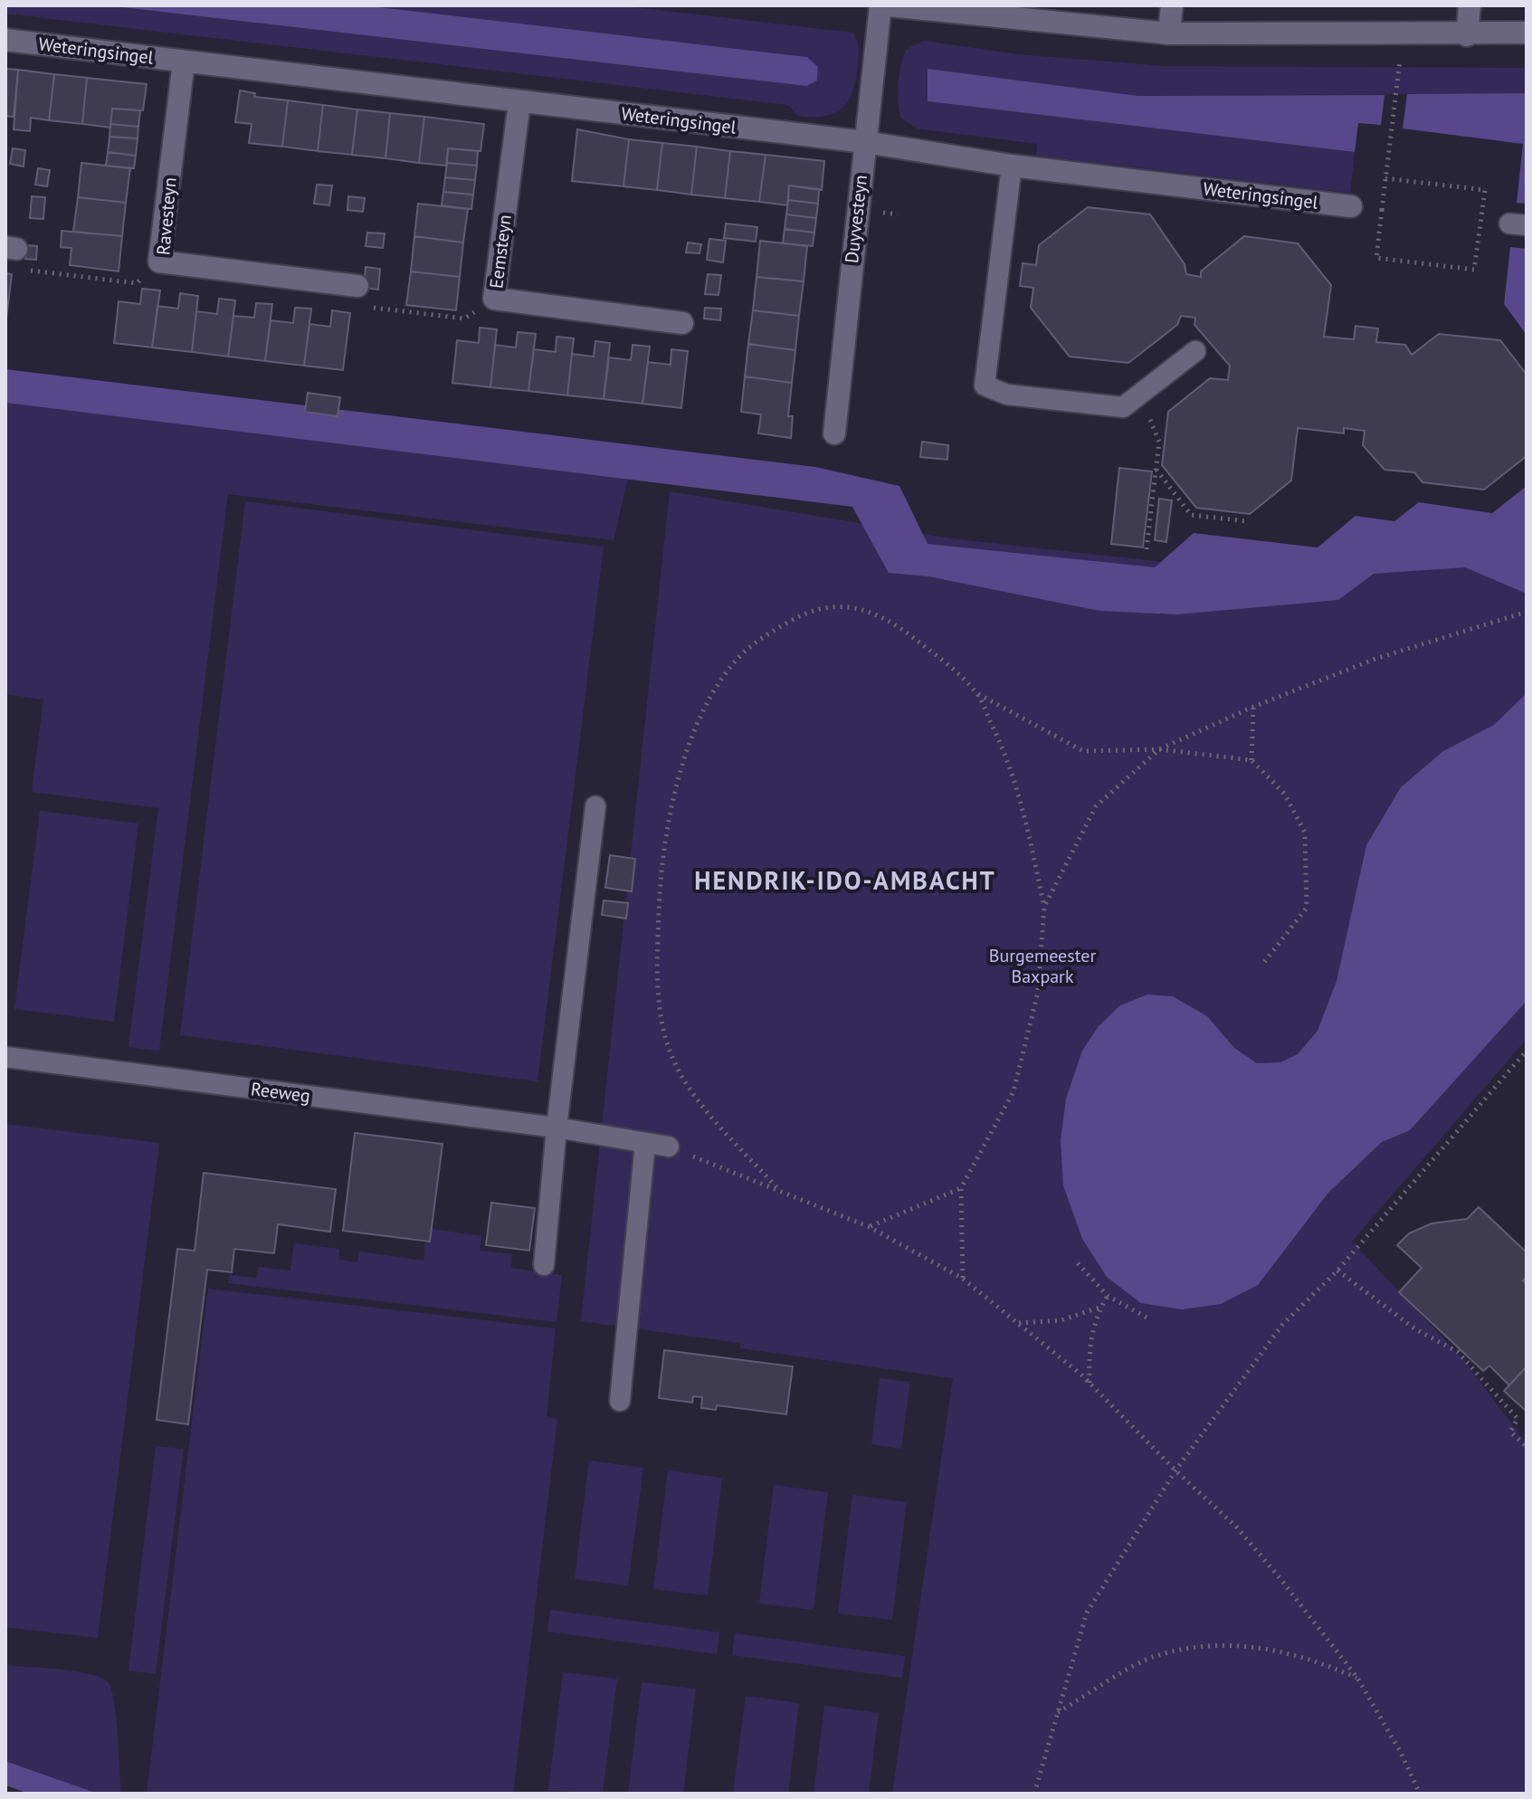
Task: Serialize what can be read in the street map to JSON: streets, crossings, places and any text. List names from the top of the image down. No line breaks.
{"streets":{"street":["Weteringsingel","Ravesteyn","Duyvesteyn","Eemsteyn"],"lane":["Reeweg"]},"crossings":[["Weteringsingel","Ravesteyn"],["Weteringsingel","Duyvesteyn"],["Weteringsingel","Eemsteyn"]],"districts":["HENDRIK-IDO-AMBACHT"],"parks":["Burgemeester Baxpark"]}
